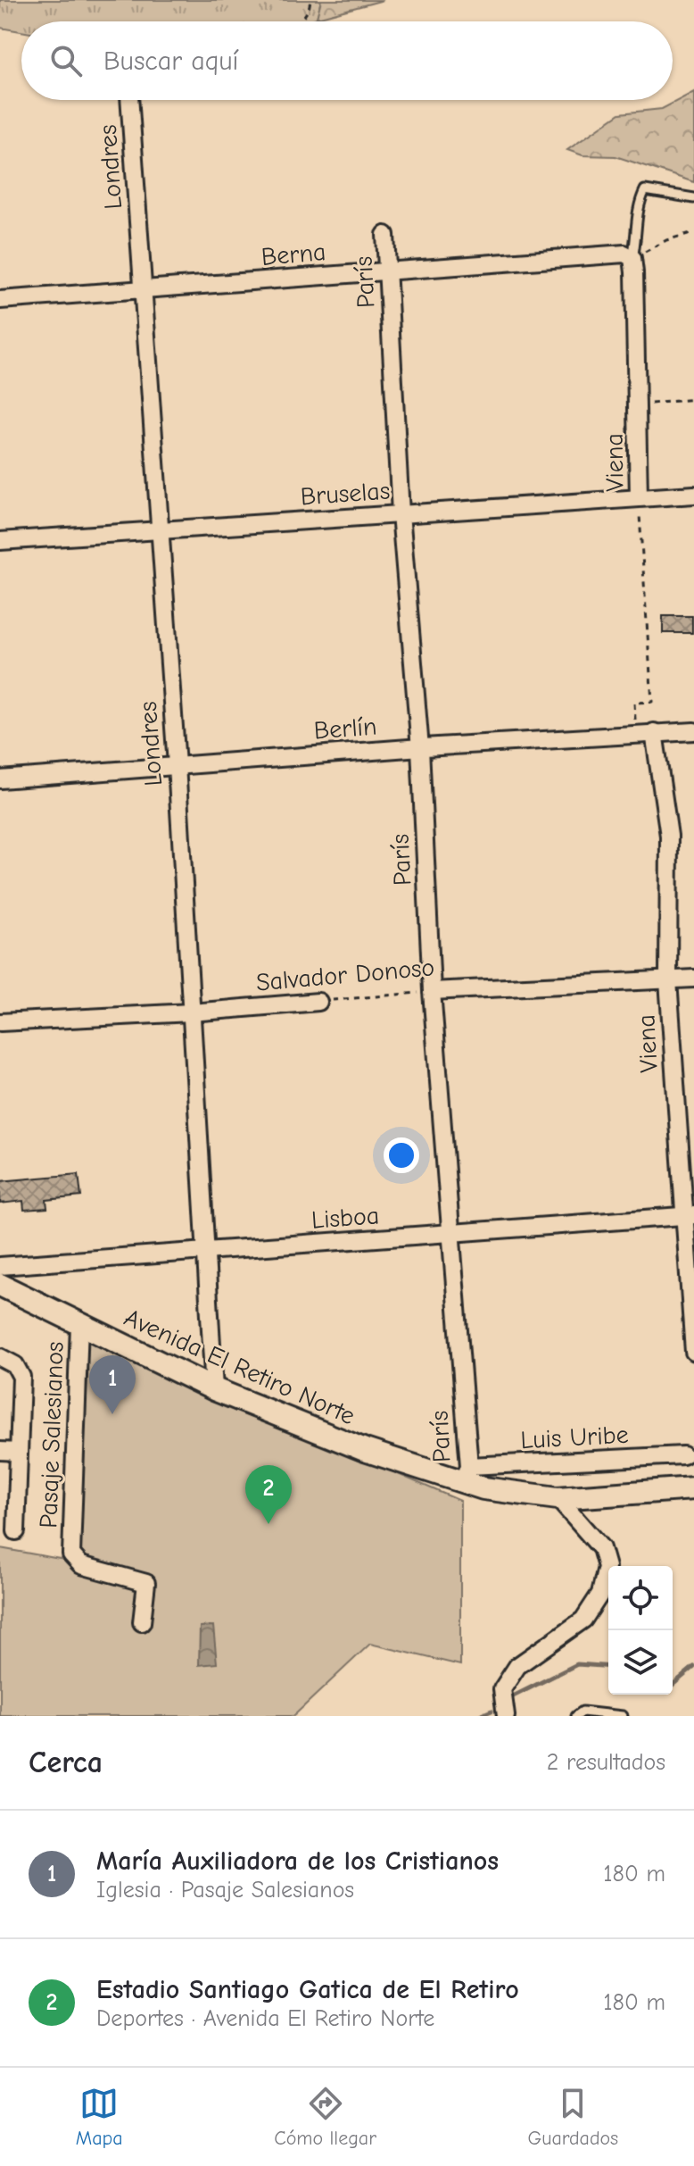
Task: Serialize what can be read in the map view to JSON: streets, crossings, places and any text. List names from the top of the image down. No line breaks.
{"streets":{"street":["Londres","Berna","París","Viena","Bruselas","Berlín","Salvador Donoso","Lisboa","Avenida El Retiro Norte","Pasaje Salesianos","Luis Uribe"]},"crossings":[["Londres","Berna"],["Londres","Bruselas"],["Londres","Berlín"],["Londres","Salvador Donoso"],["Londres","Lisboa"],["Londres","Avenida El Retiro Norte"],["Berna","París"],["Berna","Viena"],["París","Bruselas"],["París","Berlín"],["París","Salvador Donoso"],["París","Lisboa"],["París","Avenida El Retiro Norte"],["París","Luis Uribe"],["Viena","Bruselas"],["Viena","Berlín"],["Viena","Salvador Donoso"],["Viena","Lisboa"],["Avenida El Retiro Norte","Pasaje Salesianos"],["Avenida El Retiro Norte","Luis Uribe"]],"page":{"search":"Buscar aquí","pins":["1","2"],"heading":["Cerca","2 resultados"],"list":[{"mark":"1","name":"María Auxiliadora de los Cristianos","note":"Iglesia · Pasaje Salesianos","value":"180 m"},{"mark":"2","name":"Estadio Santiago Gatica de El Retiro","note":"Deportes · Avenida El Retiro Norte","value":"180 m"}],"nav":["Mapa","Cómo llegar","Guardados"]}}
